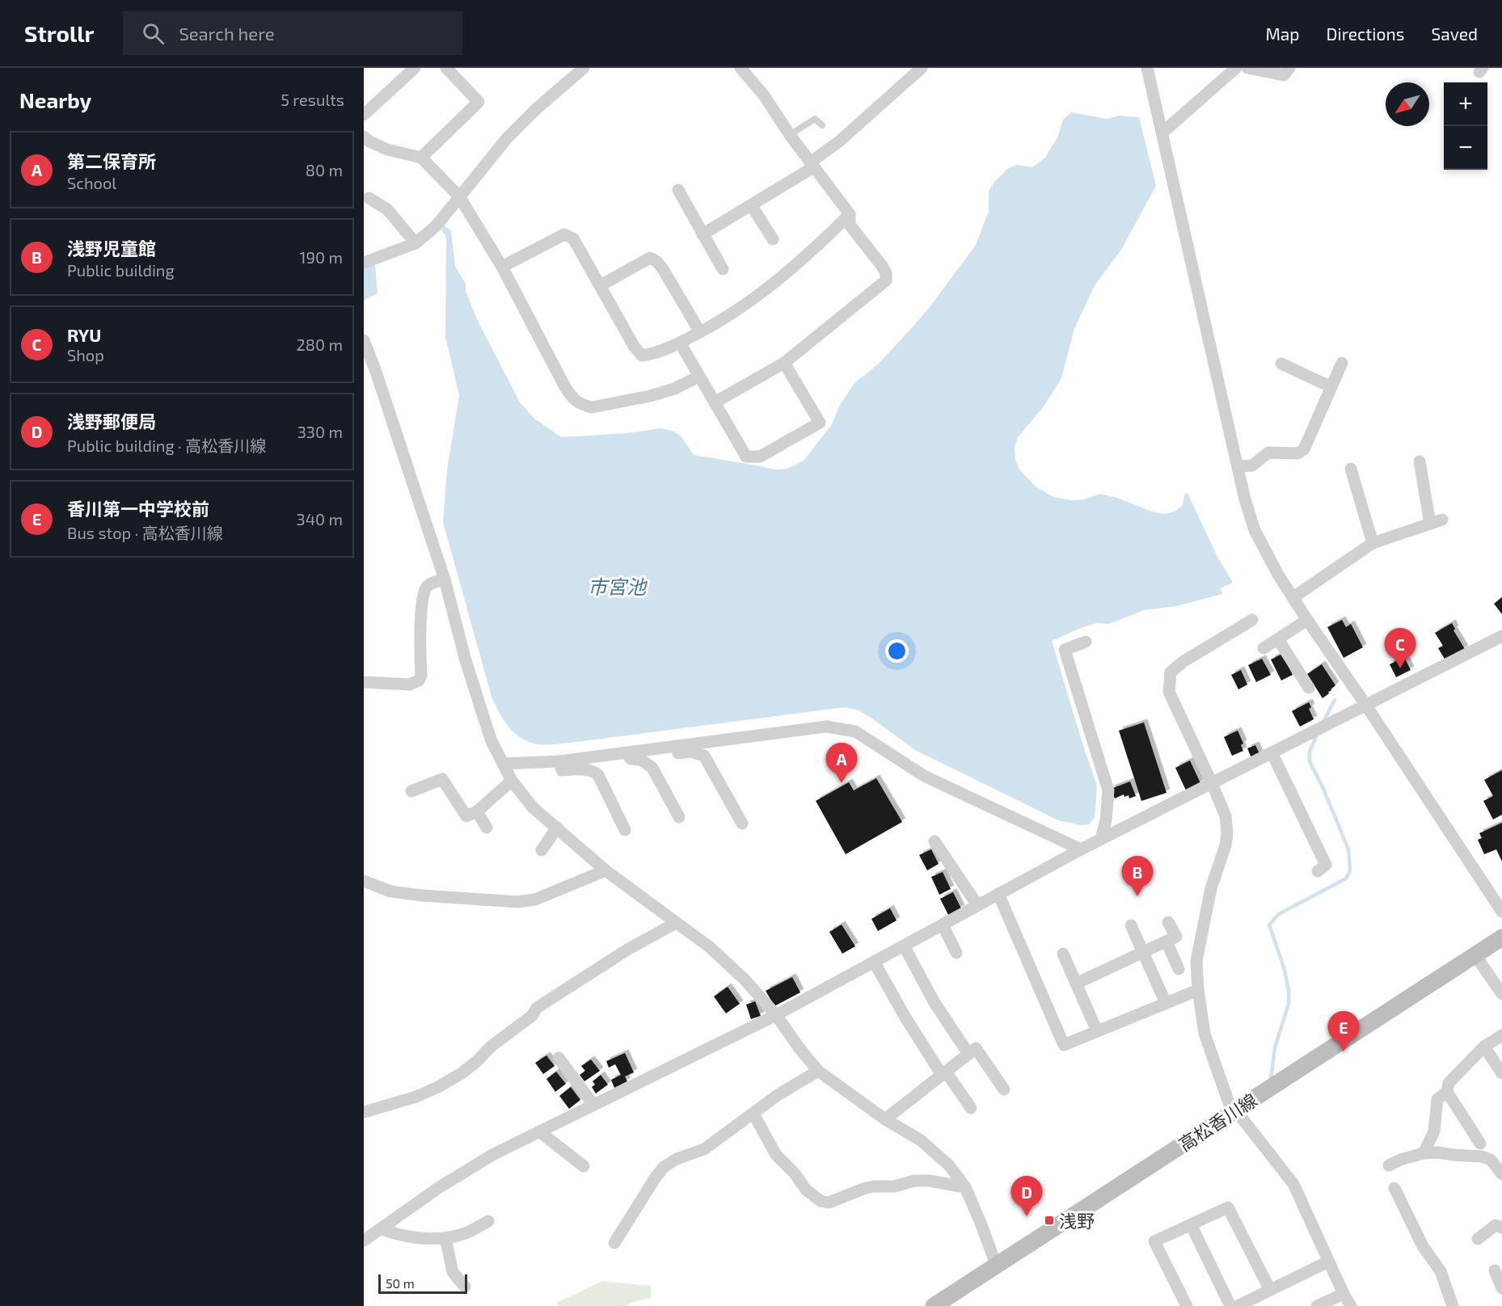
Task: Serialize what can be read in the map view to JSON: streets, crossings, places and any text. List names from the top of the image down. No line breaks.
{"streets":{"main road":["高松香川線"]},"water":["市宮池"],"places":{"transit":["浅野"]},"scale_bar":"50 m","north":"bottom left","page":{"header":"Strollr","search":"Search here","nav":["Map","Directions","Saved"],"heading":["Nearby","5 results"],"map_buttons":["+","−"],"list":[{"mark":"A","name":"第二保育所","note":"School","value":"80 m"},{"mark":"B","name":"浅野児童館","note":"Public building","value":"190 m"},{"mark":"C","name":"RYU","note":"Shop","value":"280 m"},{"mark":"D","name":"浅野郵便局","note":"Public building · 高松香川線","value":"330 m"},{"mark":"E","name":"香川第一中学校前","note":"Bus stop · 高松香川線","value":"340 m"}],"pins":["C","A","B","E","D"],"scale":"50 m"}}
